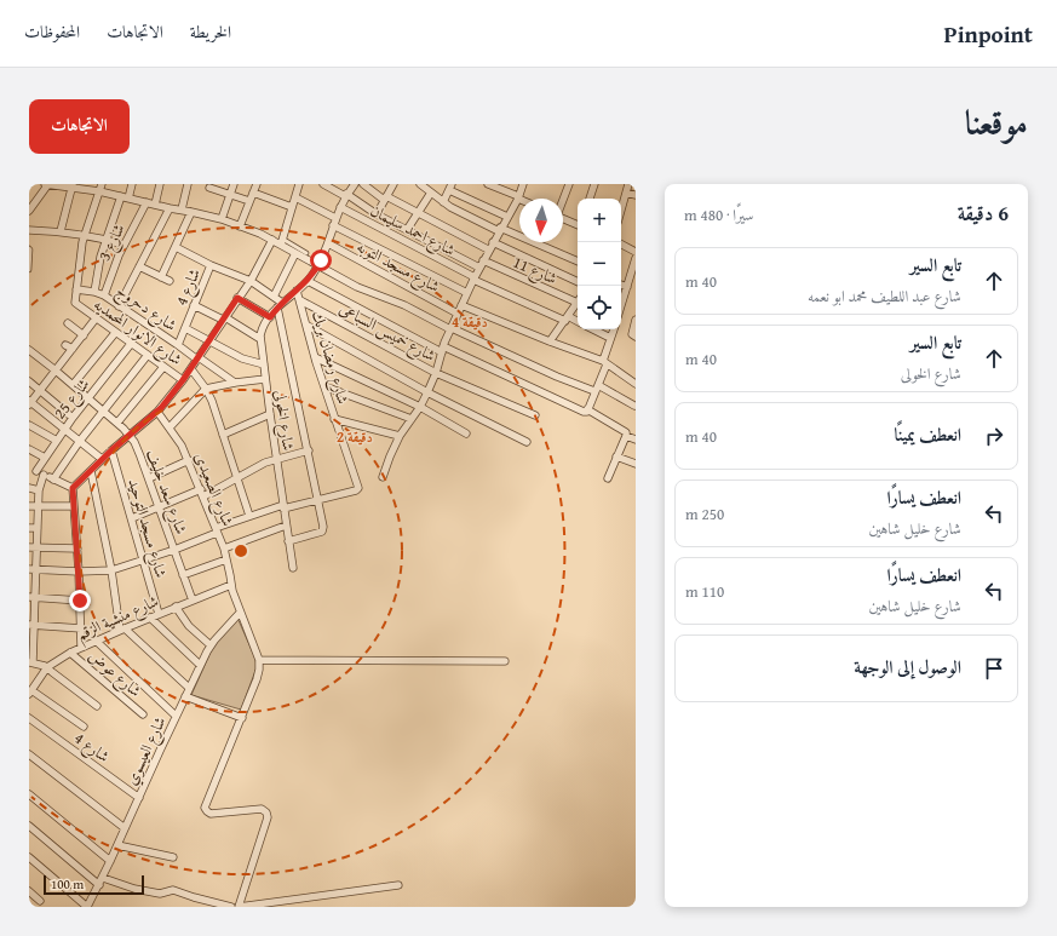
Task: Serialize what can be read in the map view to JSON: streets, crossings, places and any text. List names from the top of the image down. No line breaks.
{"streets":{"street":["شارع احمد سليمان","شارع 3","شارع مسجد التوبه","شارع 11","شارع 4","شارع دحروج","شارع الانوار المحمديه","شارع خميس السباعى","شارع رمضان بريك","شارع 25","شارع الخولى","شارع الصعيدى","شارع سعد خليف","شارع مسجد التوحيد","شارع منشية الزقم","شارع عوض","شارع العيسوي"]},"crossings":[["شارع 3","شارع دحروج"],["شارع 4","شارع دحروج"],["شارع 4","شارع العيسوي"],["شارع دحروج","شارع الانوار المحمديه"],["شارع الانوار المحمديه","شارع 25"],["شارع خميس السباعى","شارع رمضان بريك"],["شارع 25","شارع سعد خليف"],["شارع الصعيدى","شارع منشية الزقم"],["شارع الصعيدى","شارع العيسوي"],["شارع سعد خليف","شارع منشية الزقم"],["شارع مسجد التوحيد","شارع منشية الزقم"],["شارع منشية الزقم","شارع عوض"]],"scale_bar":"100 m","north":"bottom","page":{"header":"Pinpoint","nav":["الخريطة","الاتجاهات","المحفوظات"],"title":"موقعنا","buttons":"الاتجاهات","heading":["6 دقيقة","سيرًا · 480 m"],"map_buttons":["+","−"],"list":[["تابع السير","شارع عبد اللطيف محمد ابو نعمه","40 m"],["تابع السير","شارع الخولى","40 m"],["انعطف يمينًا","40 m"],["انعطف يسارًا","شارع خليل شاهين","250 m"],["انعطف يسارًا","شارع خليل شاهين","110 m"],"الوصول إلى الوجهة"],"scale":"100 m"},"rings":["4 دقيقة","2 دقيقة"]}
